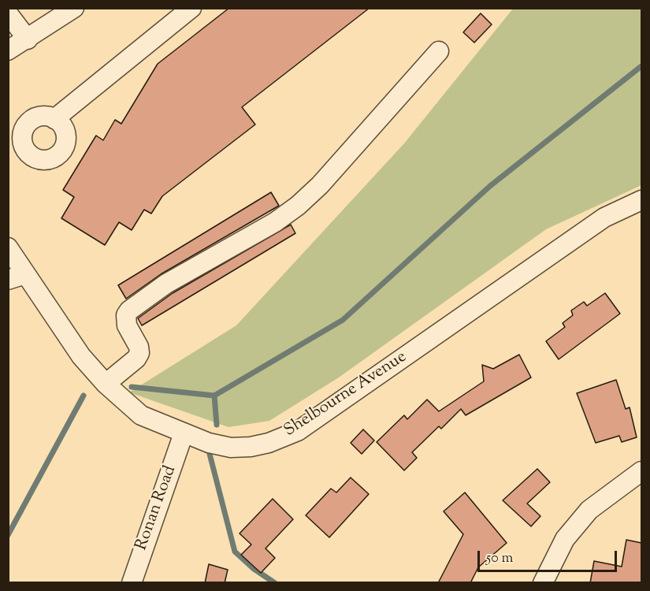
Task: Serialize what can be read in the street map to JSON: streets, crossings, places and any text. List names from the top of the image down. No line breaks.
{"streets":{"street":["Shelbourne Avenue","Ronan Road"]},"crossings":[["Shelbourne Avenue","Ronan Road"]],"scale_bar":"50 m"}
